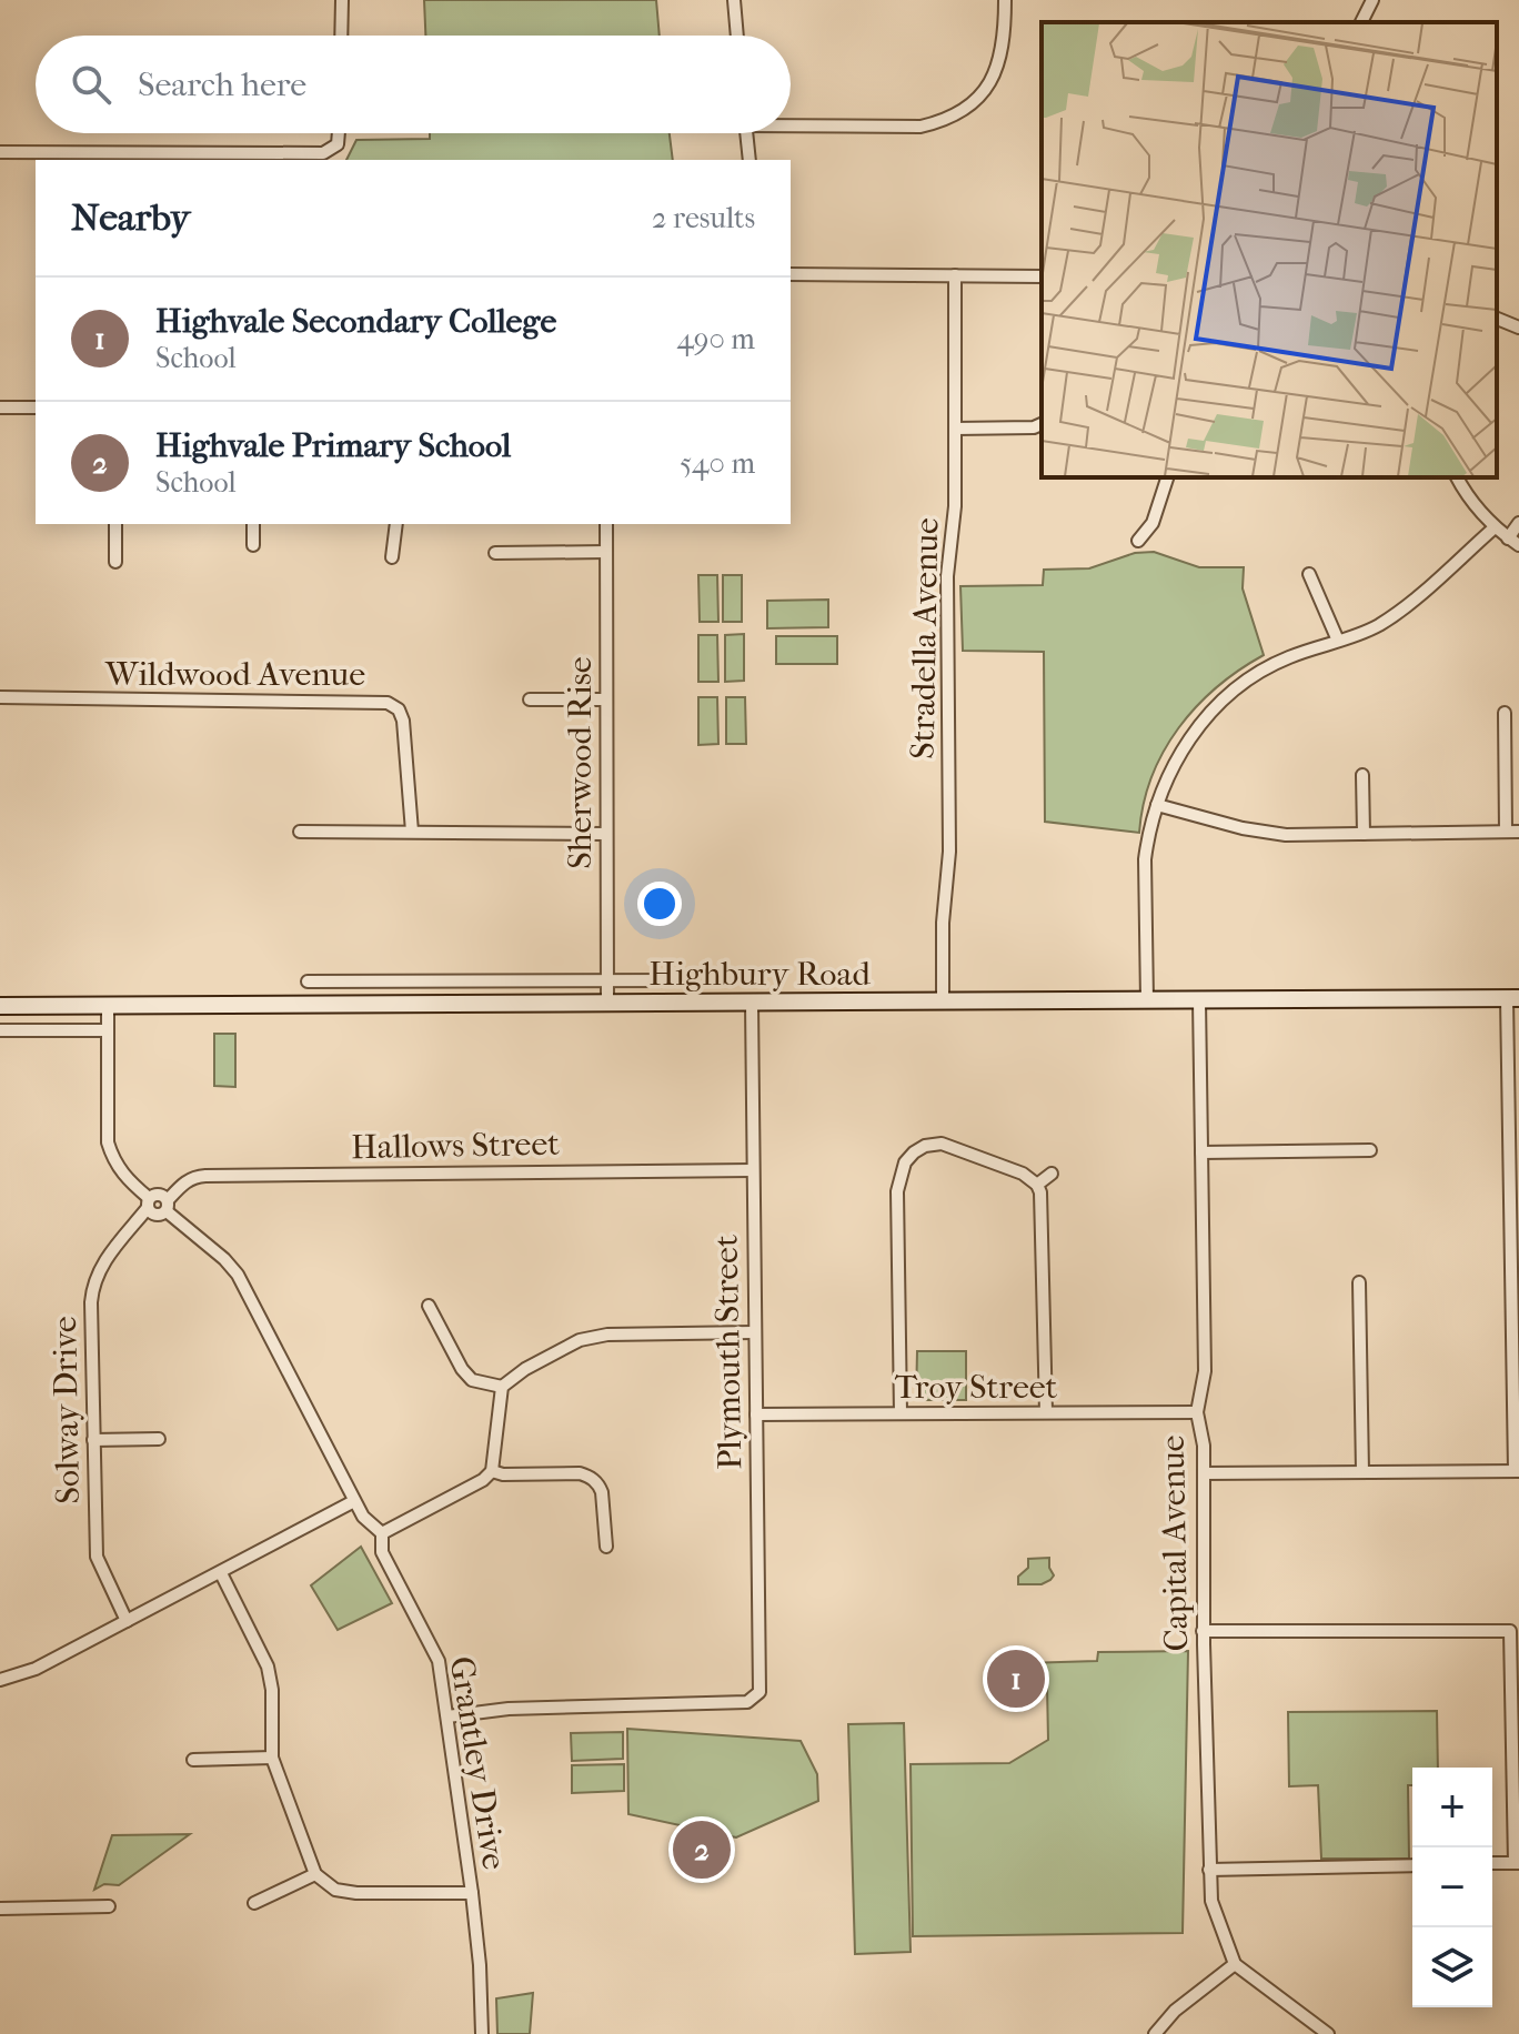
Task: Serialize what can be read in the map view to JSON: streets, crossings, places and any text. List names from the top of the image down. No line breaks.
{"streets":{"main road":["Highbury Road"],"street":["Stradella Avenue","Wildwood Avenue","Sherwood Rise","Hallows Street","Plymouth Street","Troy Street","Solway Drive","Capital Avenue","Grantley Drive"]},"crossings":[["Stradella Avenue","Highbury Road"],["Sherwood Rise","Highbury Road"],["Highbury Road","Plymouth Street"],["Highbury Road","Capital Avenue"],["Hallows Street","Plymouth Street"],["Hallows Street","Grantley Drive"],["Plymouth Street","Troy Street"],["Plymouth Street","Grantley Drive"],["Troy Street","Capital Avenue"]],"page":{"search":"Search here","heading":["Nearby","2 results"],"list":[{"mark":"1","name":"Highvale Secondary College","note":"School","value":"490 m"},{"mark":"2","name":"Highvale Primary School","note":"School","value":"540 m"}],"pins":["1","2"],"map_buttons":["+","−"]}}
